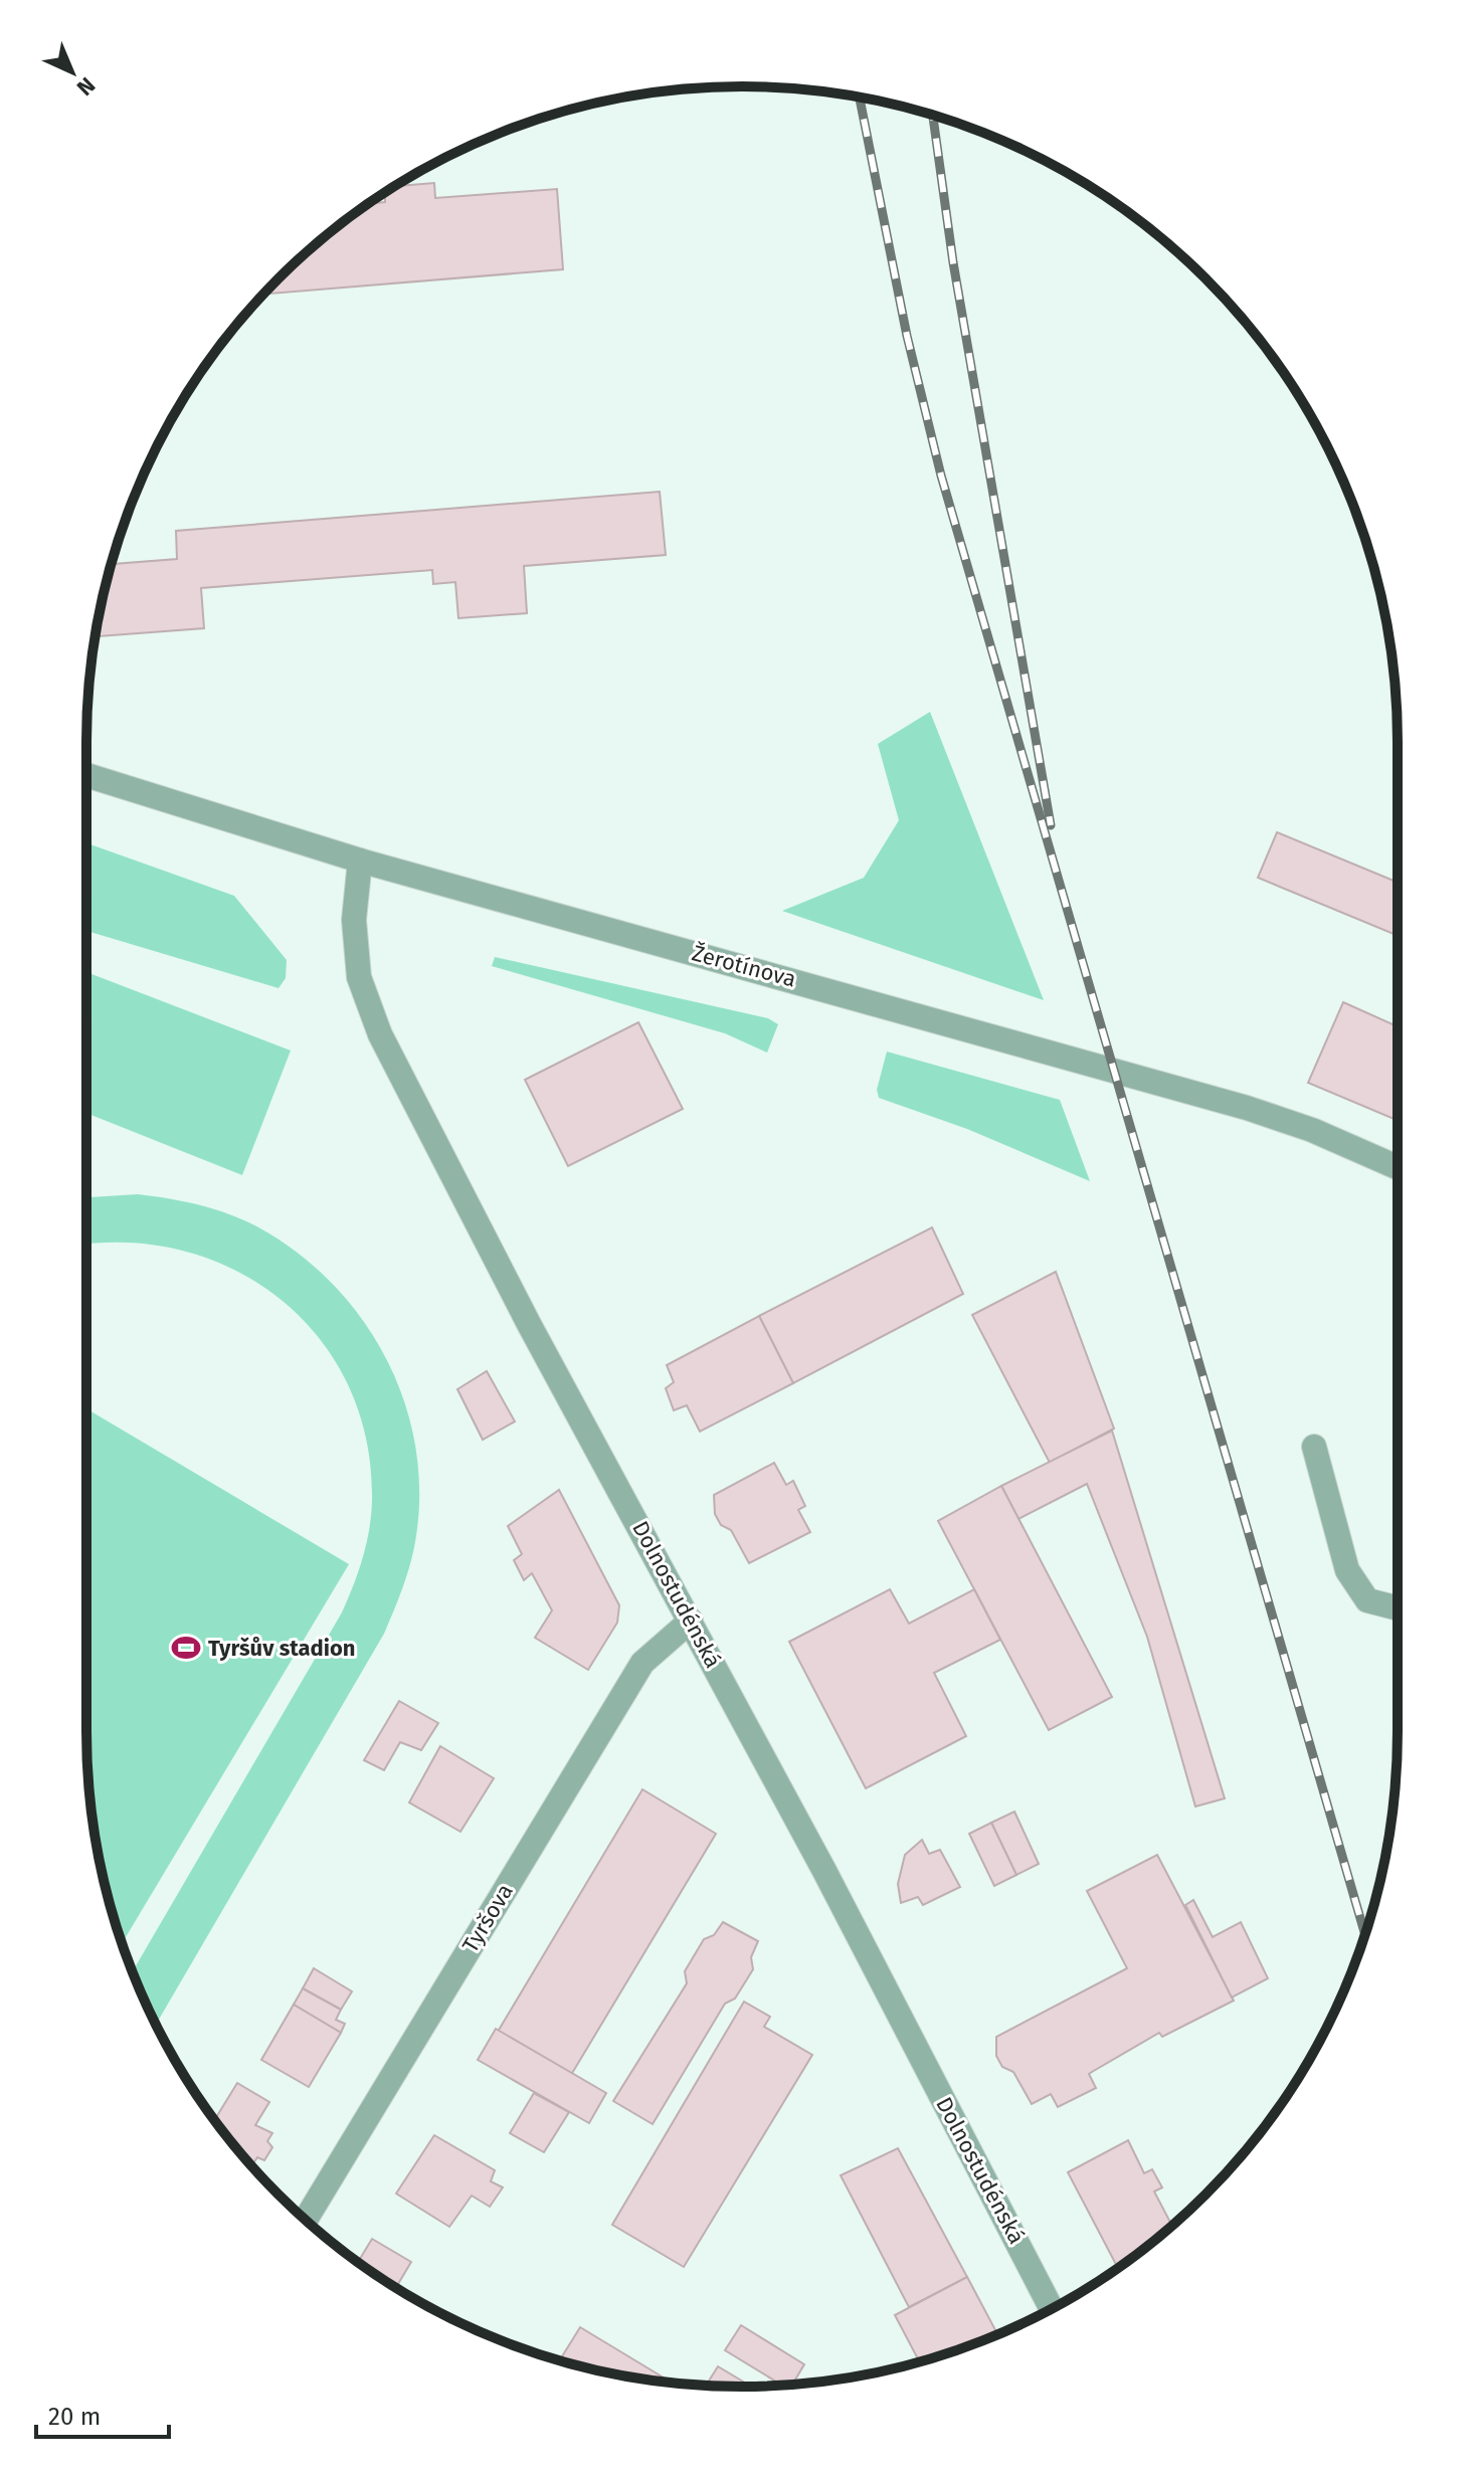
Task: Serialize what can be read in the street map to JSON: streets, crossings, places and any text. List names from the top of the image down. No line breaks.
{"streets":{"street":["Žerotínova","Dolnostudénská","Tyršova"]},"crossings":[["Žerotínova","Dolnostudénská"],["Dolnostudénská","Tyršova"]],"places":{"sports":["Tyršův stadion"]},"scale_bar":"20 m","north":"bottom right"}
